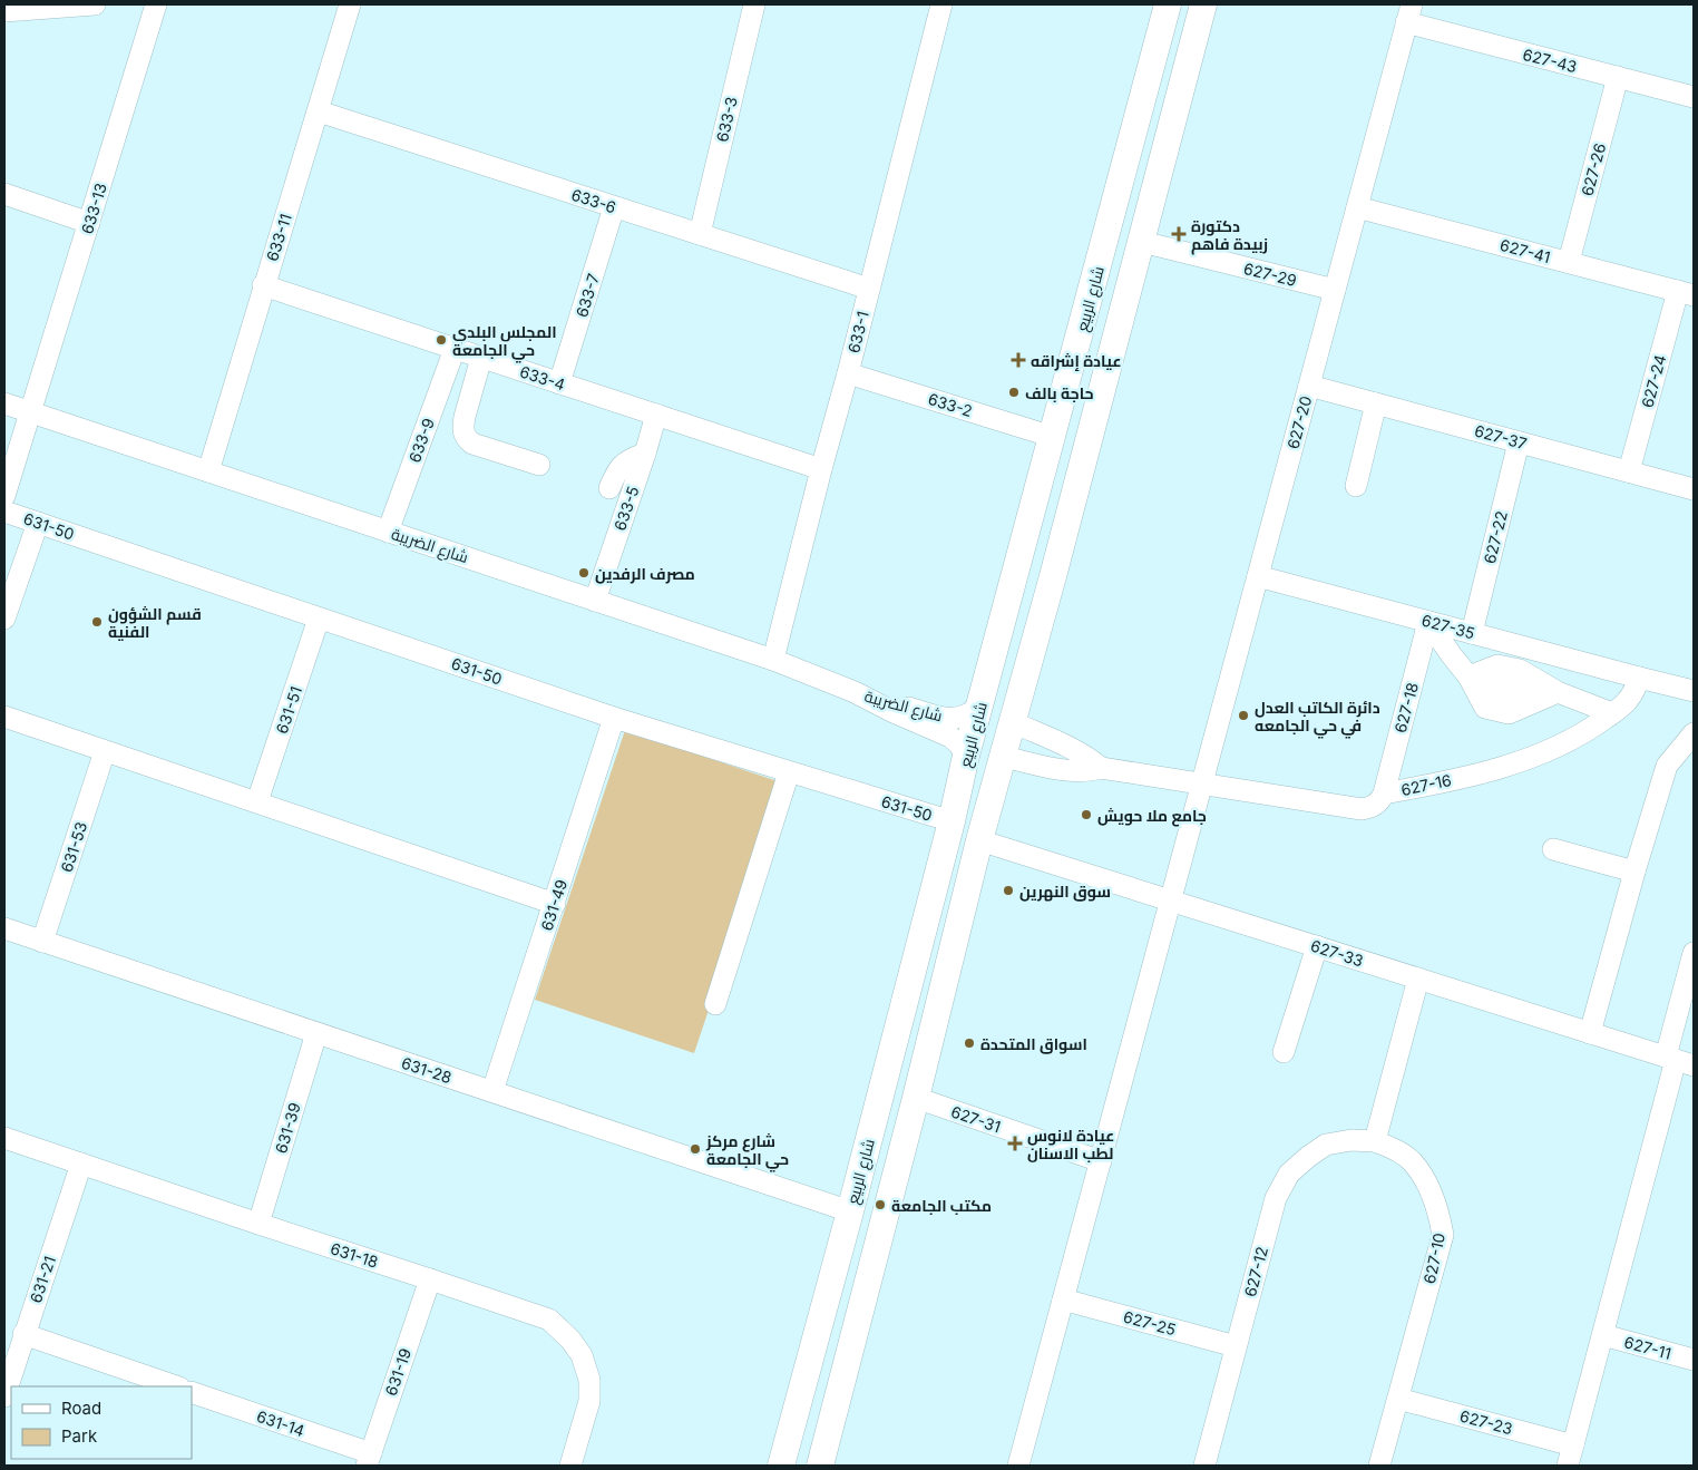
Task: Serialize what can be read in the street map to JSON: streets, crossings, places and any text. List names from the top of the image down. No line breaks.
{"streets":{"main road":["شارع الربيع"],"street":["627-43","633-3","627-26","633-6","633-13","633-11","627-41","627-29","633-7","633-1","633-4","627-24","633-2","627-20","627-37","633-9","633-5","631-50","627-22","شارع الضريبة","627-35","627-18","631-51","627-16","631-53","631-49","627-33","631-28","627-31","631-39","631-18","627-10","627-12","631-21","627-25","627-11","631-19","627-23","631-14"]},"crossings":[["627-43","627-26"],["627-43","627-20"],["633-3","633-6"],["627-26","627-41"],["633-6","633-11"],["633-6","633-7"],["633-6","633-1"],["633-13","شارع الضريبة"],["633-11","633-4"],["633-11","شارع الضريبة"],["627-41","627-24"],["627-41","627-20"],["627-29","627-20"],["633-7","633-4"],["شارع الربيع","633-2"],["شارع الربيع","631-50"],["شارع الربيع","شارع الضريبة"],["شارع الربيع","631-28"],["633-1","633-4"],["633-1","633-2"],["633-1","شارع الضريبة"],["633-4","633-9"],["633-4","633-5"],["627-24","627-37"],["627-20","627-37"],["627-20","627-35"],["627-20","627-16"],["627-20","627-33"],["627-20","627-31"],["627-20","627-25"],["627-37","627-22"],["633-9","شارع الضريبة"],["633-5","شارع الضريبة"],["631-50","631-51"],["631-50","631-49"],["627-22","627-35"],["627-35","627-18"],["627-35","627-16"],["627-18","627-16"],["631-53","631-28"],["631-49","631-28"],["631-28","631-39"],["631-39","631-18"],["631-18","631-21"],["631-18","631-19"],["627-10","627-12"],["627-10","627-23"],["627-12","627-25"],["631-19","631-14"]],"places":{"health":["دكتورة زبيدة فاهم","عيادة إشراقه","عيادة لانوس لطب الاسنان"],"other":["المجلس البلدي حي الجامعة","حاجة بالف","مصرف الرفدين","قسم الشؤون الفنية","دائرة الكاتب العدل في حي الجامعه","جامع ملا حويش","سوق النهرين","اسواق المتحدة","شارع مركز حي الجامعة","مكتب الجامعة"]},"legend":["Road","Park"]}
